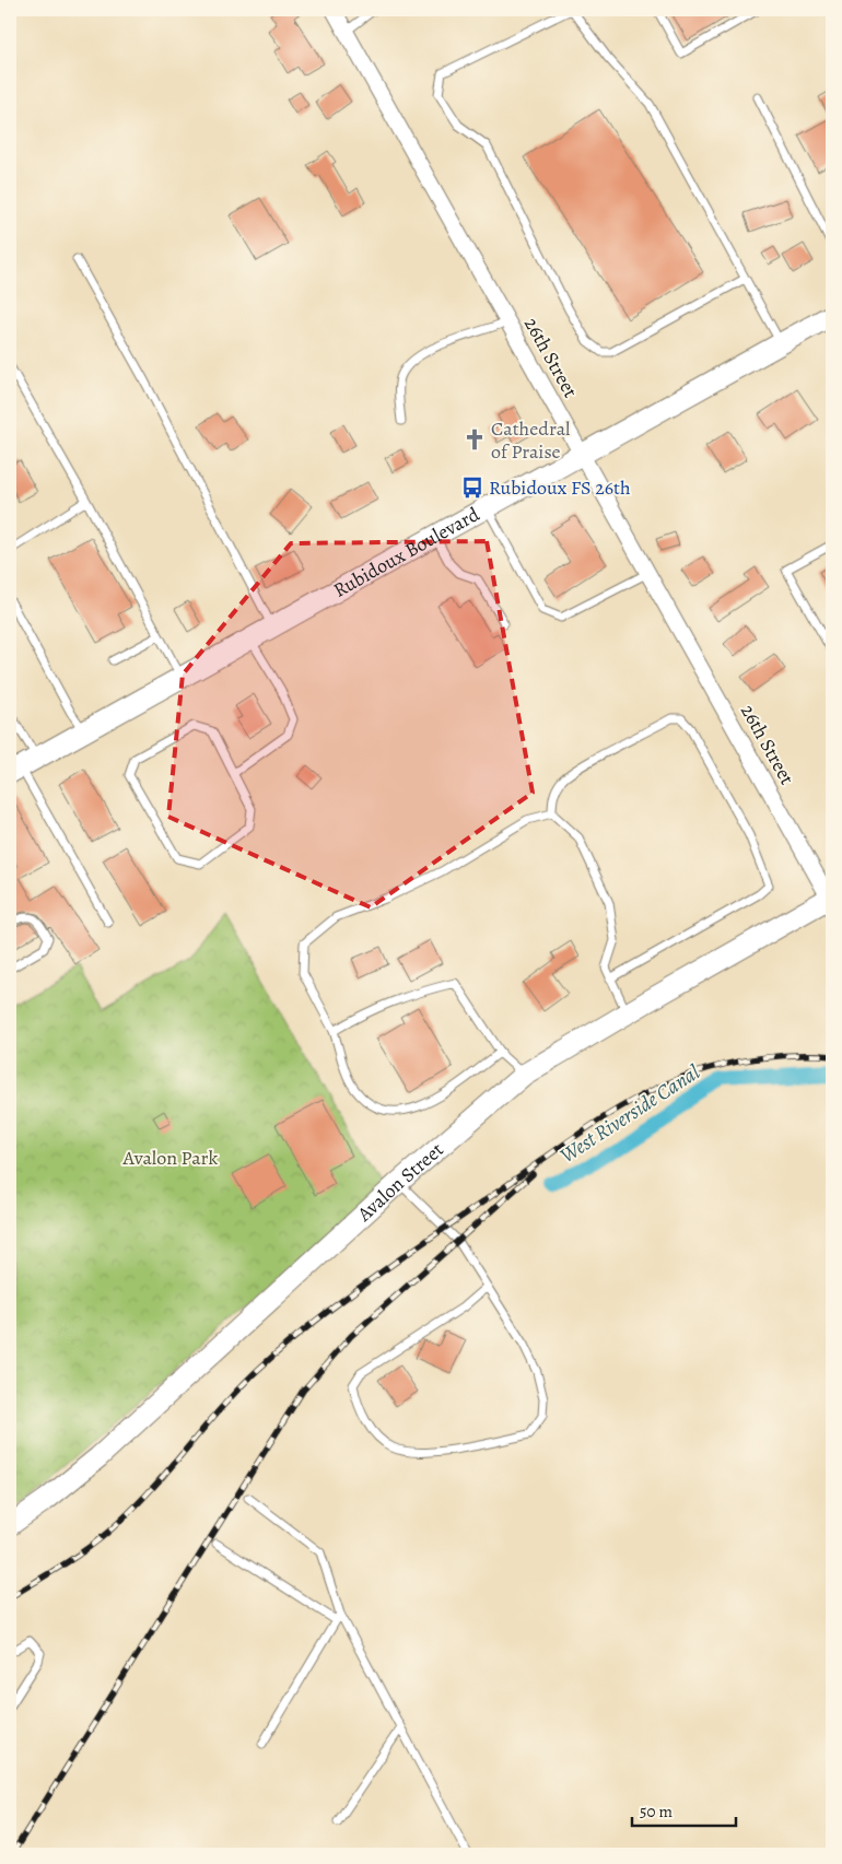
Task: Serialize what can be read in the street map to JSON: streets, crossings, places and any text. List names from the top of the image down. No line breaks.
{"streets":{"street":["26th Street","Rubidoux Boulevard","Avalon Street"]},"crossings":[["26th Street","Rubidoux Boulevard"],["26th Street","Avalon Street"]],"water":["West Riverside Canal"],"parks":["Avalon Park"],"places":{"church":["Cathedral of Praise"],"bus stop":["Rubidoux FS 26th"]},"scale_bar":"50 m"}
